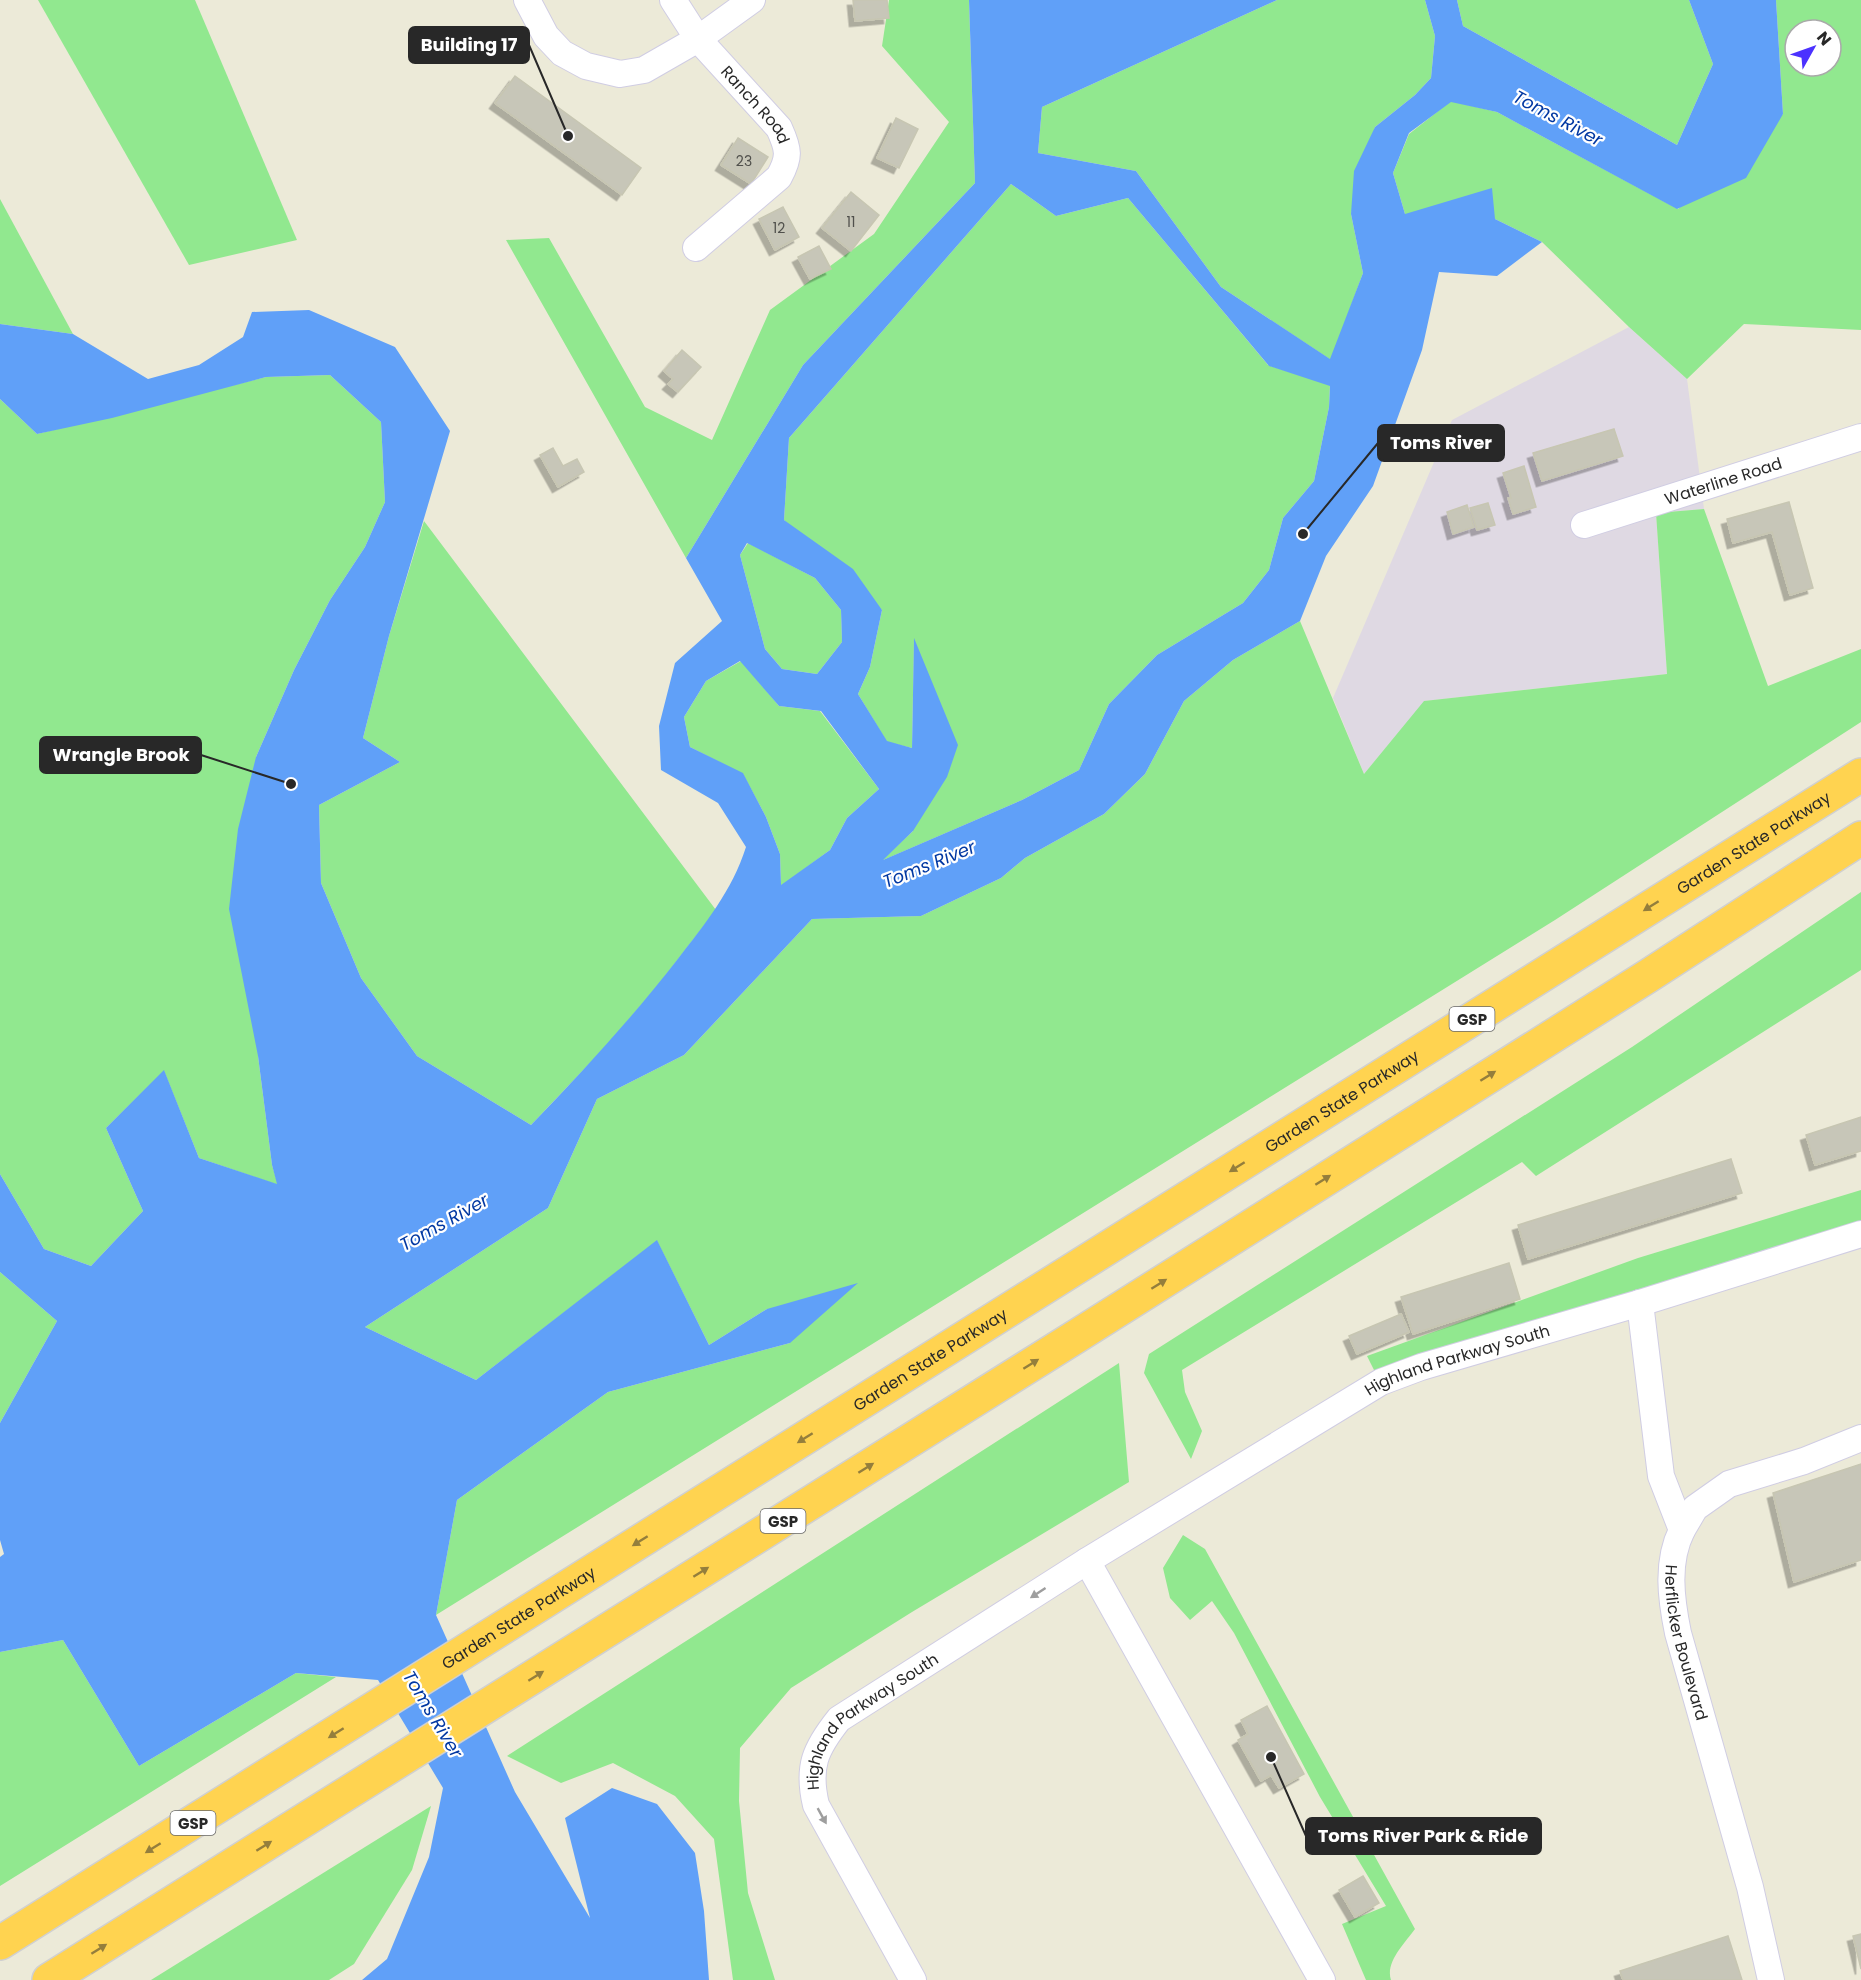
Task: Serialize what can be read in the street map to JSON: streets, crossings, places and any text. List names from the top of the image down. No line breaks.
{"streets":{"highway":["Garden State Parkway","GSP"],"street":["Ranch Road","Waterline Road","Highland Parkway South","Herflicker Boulevard"]},"water":["Toms River"],"places":["Building 17","Toms River","Wrangle Brook","Toms River Park & Ride"],"house_numbers":["23","11","12"],"north":"top right"}
